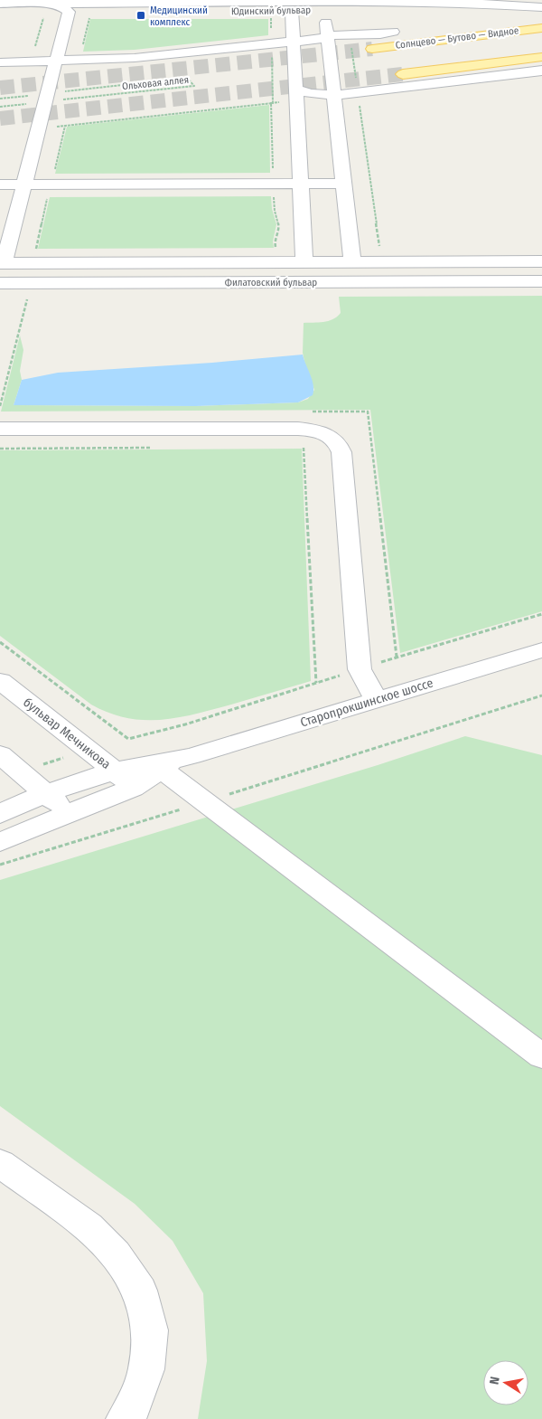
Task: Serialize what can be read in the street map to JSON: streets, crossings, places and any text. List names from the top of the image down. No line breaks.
{"streets":{"main road":["Солнцево — Бутово — Видное"],"street":["Юдинский бульвар","Филатовский бульвар","Старопрокшинское шоссе","бульвар Мечникова"],"path":["Ольховая аллея"]},"crossings":[["Старопрокшинское шоссе","бульвар Мечникова"]],"places":{"transit":["Медицинский комплекс"]},"north":"left"}
